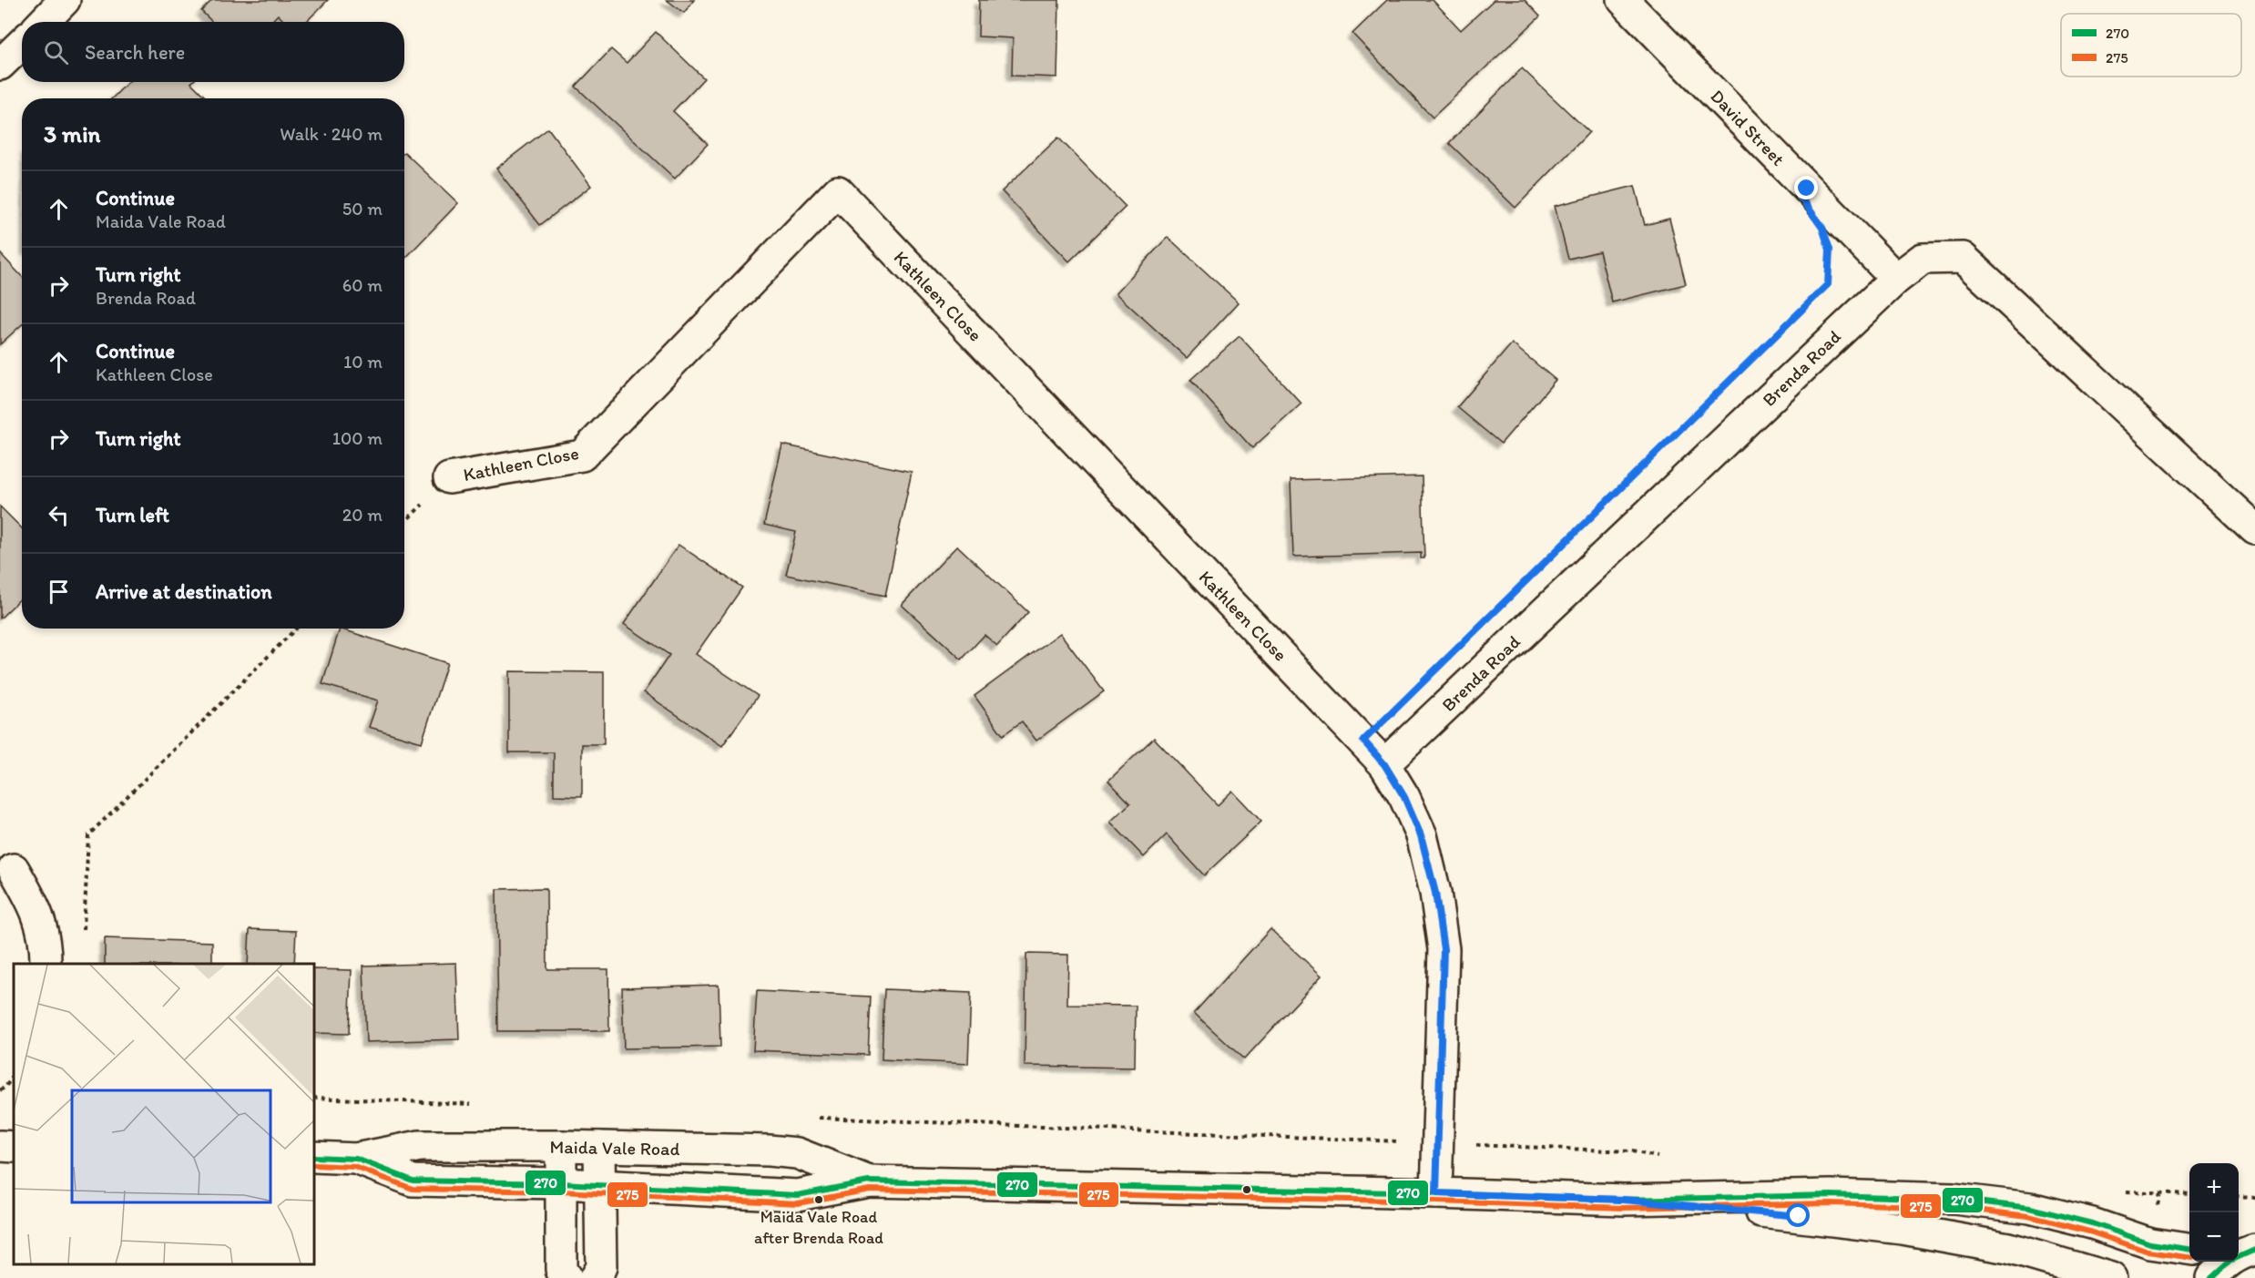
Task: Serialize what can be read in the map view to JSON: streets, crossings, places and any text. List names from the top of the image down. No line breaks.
{"streets":{"street":["David Street","Kathleen Close","Brenda Road","Maida Vale Road"]},"crossings":[["David Street","Brenda Road"],["Kathleen Close","Brenda Road"]],"places":["Maida Vale Road after Brenda Road"],"lines":["transit line 270","transit line 275"],"legend":["270","275"],"page":{"search":"Search here","heading":["3 min","Walk · 240 m"],"list":[["Continue","Maida Vale Road","50 m"],["Turn right","Brenda Road","60 m"],["Continue","Kathleen Close","10 m"],["Turn right","100 m"],["Turn left","20 m"],"Arrive at destination"],"map_buttons":["+","−"]}}
